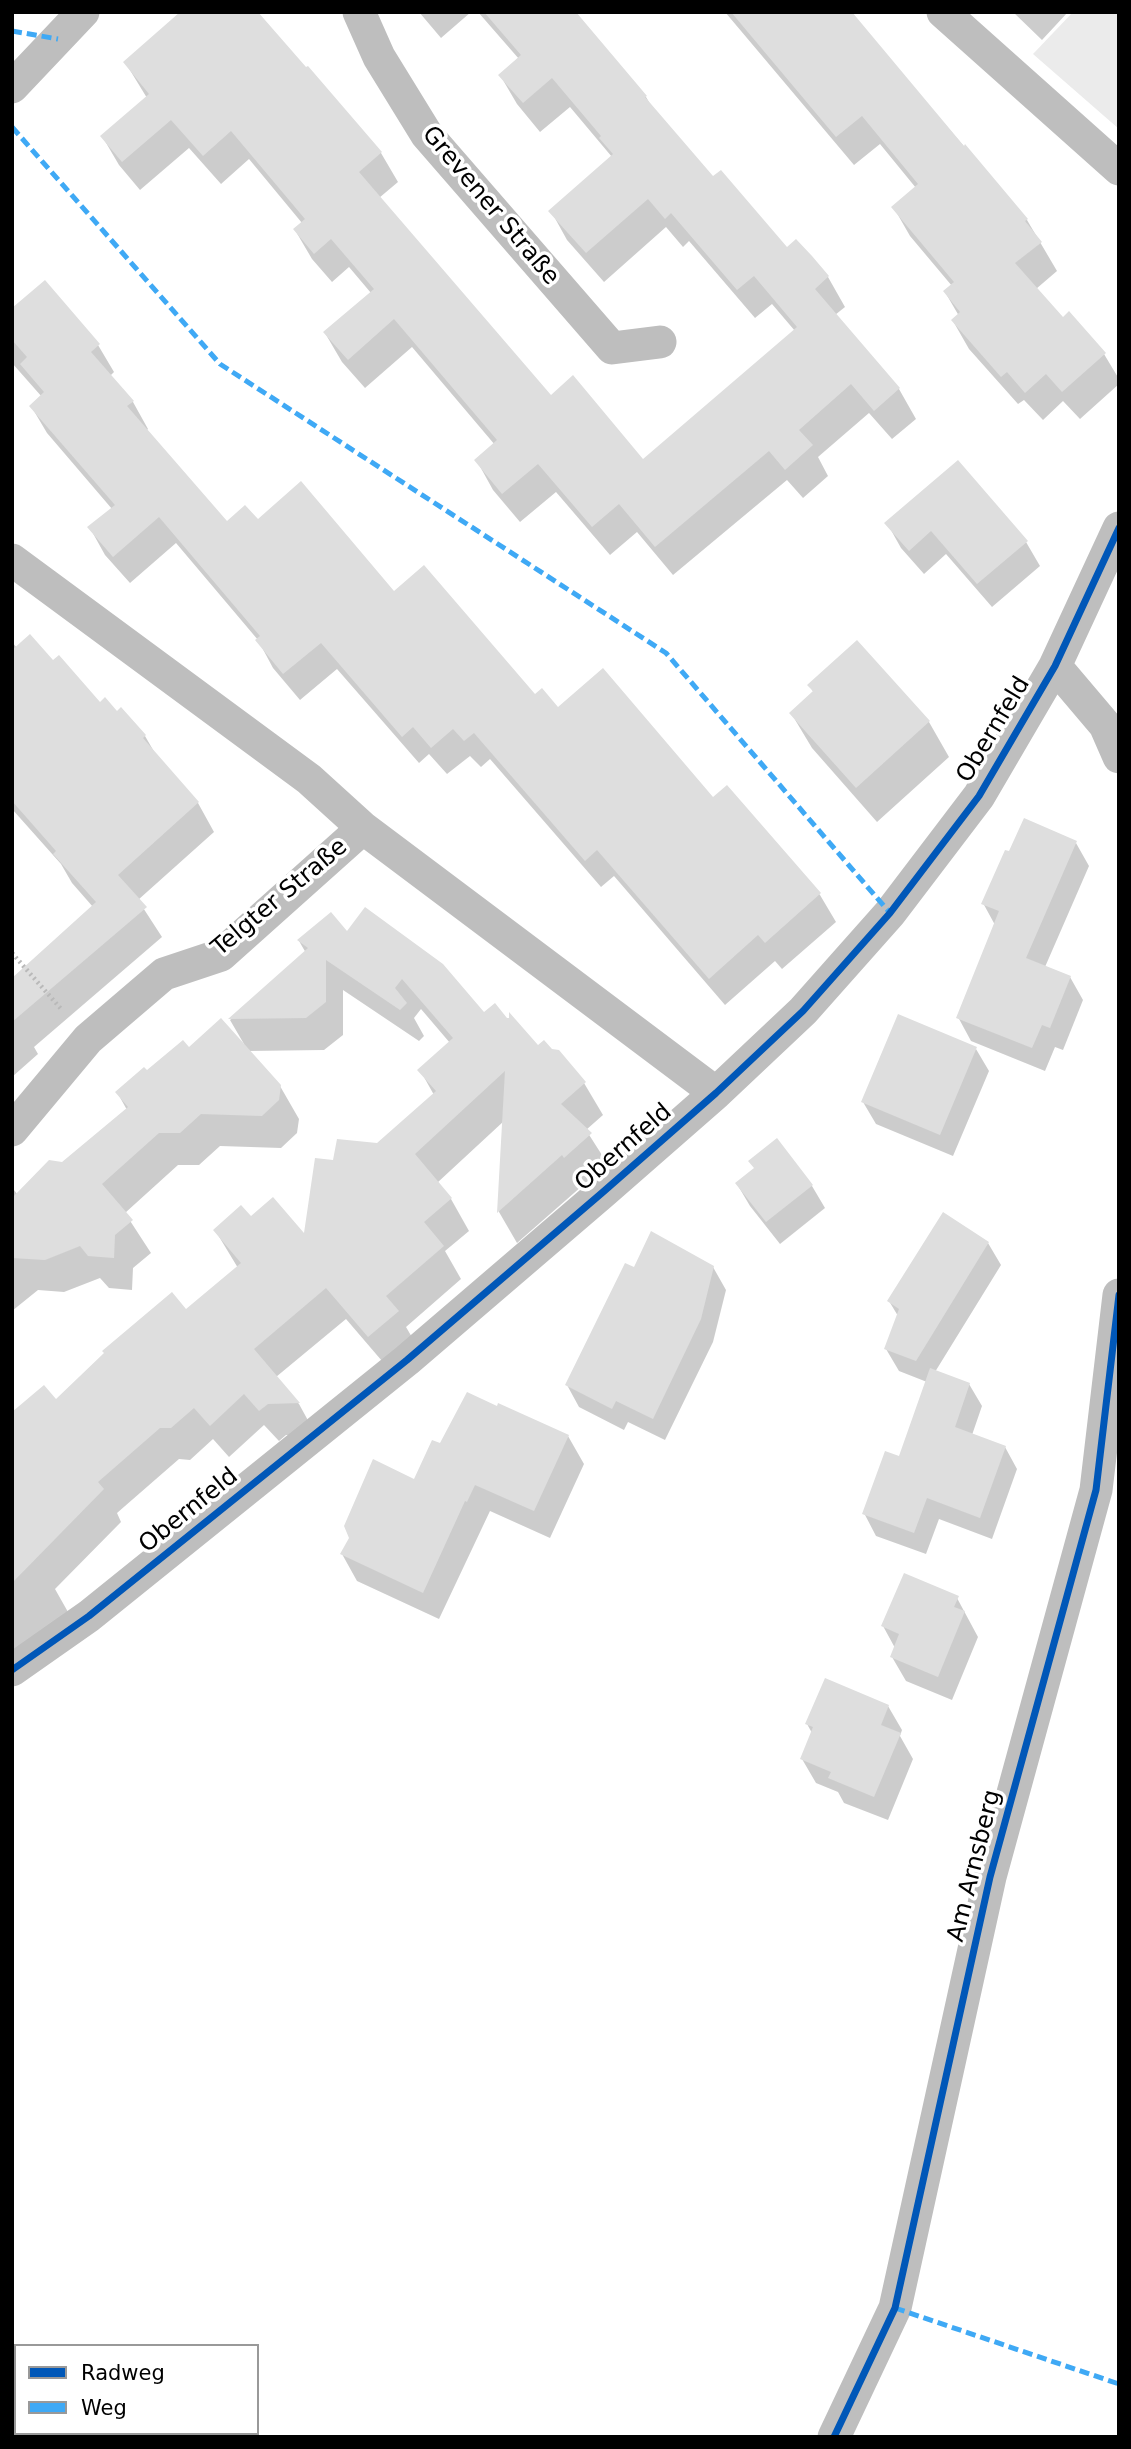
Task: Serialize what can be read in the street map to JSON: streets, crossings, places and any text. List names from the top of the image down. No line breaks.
{"streets":{"street":["Grevener Straße","Obernfeld","Telgter Straße","Am Arnsberg"]},"crossings":[["Obernfeld","Telgter Straße"]],"legend":["Radweg","Weg"]}
